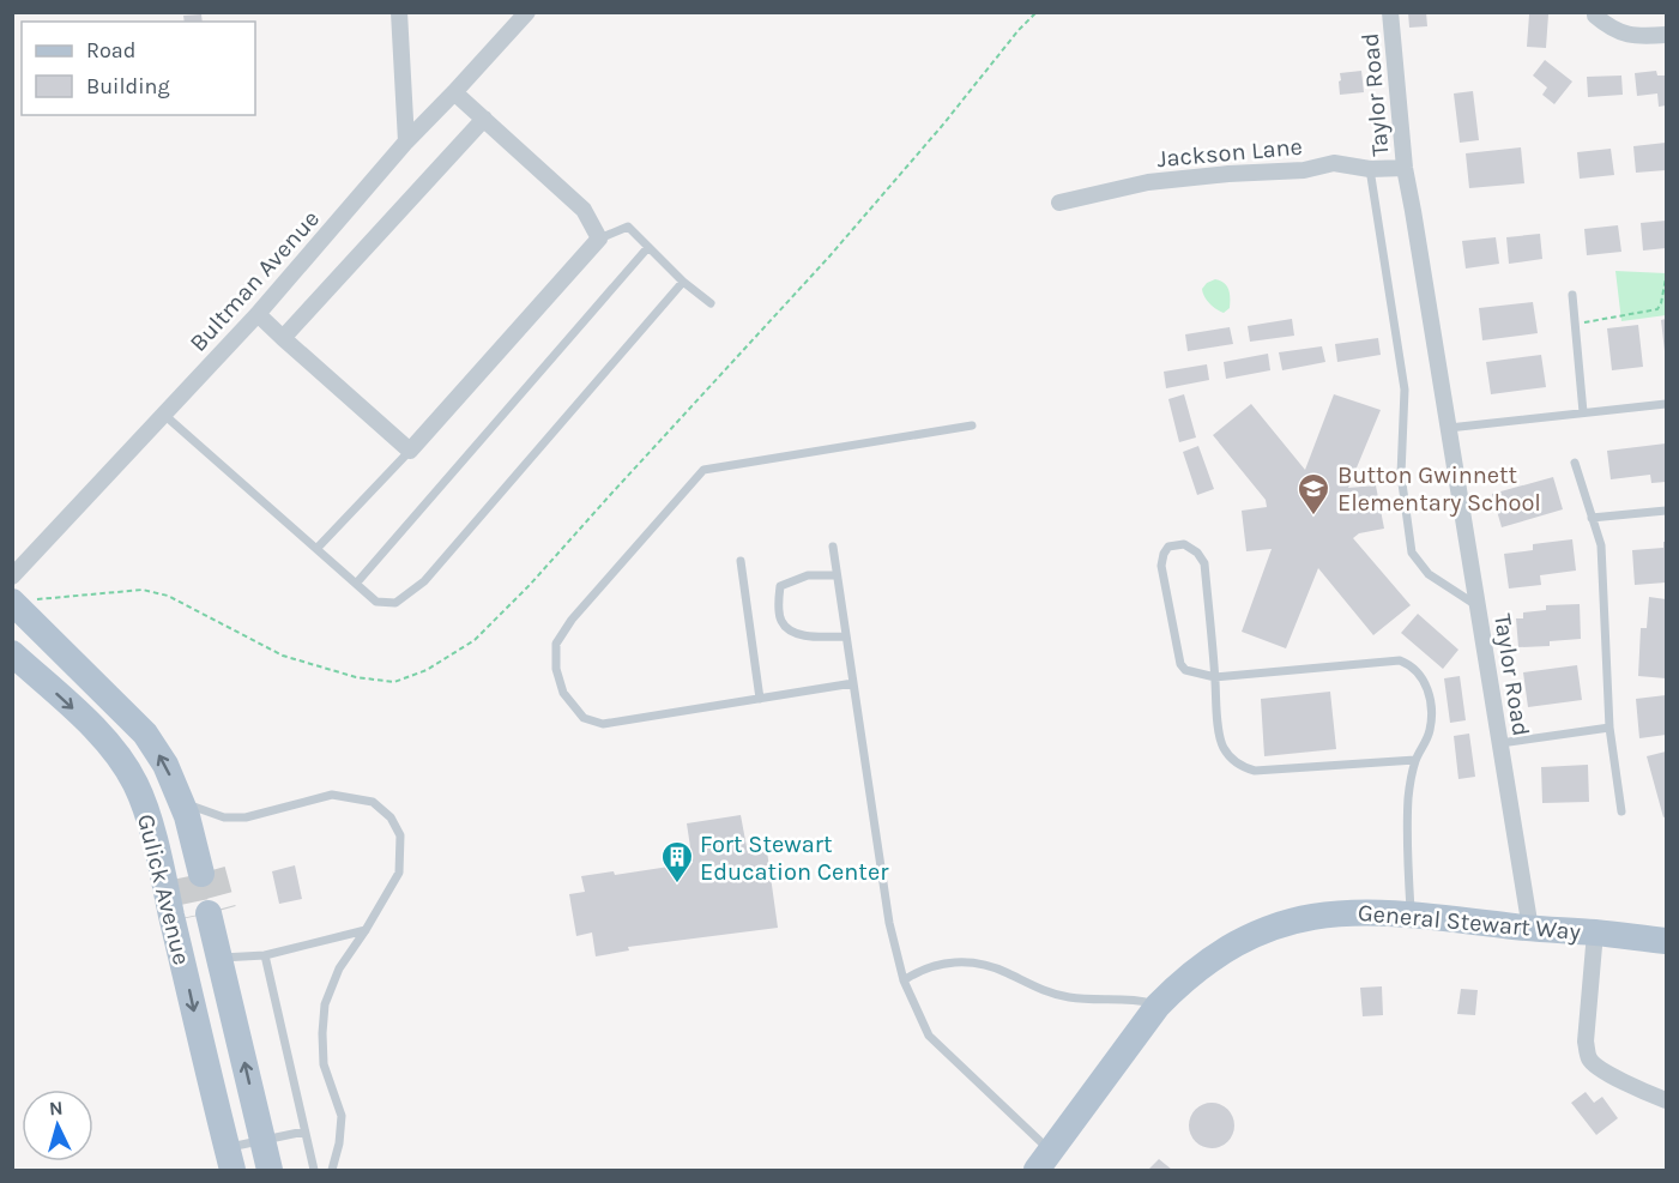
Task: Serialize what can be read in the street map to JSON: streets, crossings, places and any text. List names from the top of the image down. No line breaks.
{"streets":{"main road":["Gulick Avenue","General Stewart Way"],"street":["Taylor Road","Jackson Lane","Bultman Avenue"]},"crossings":[["Taylor Road","Jackson Lane"],["Taylor Road","General Stewart Way"]],"places":{"school or university":["Button Gwinnett Elementary School"],"building":["Fort Stewart Education Center"]},"legend":["Road","Building"],"north":"top"}
